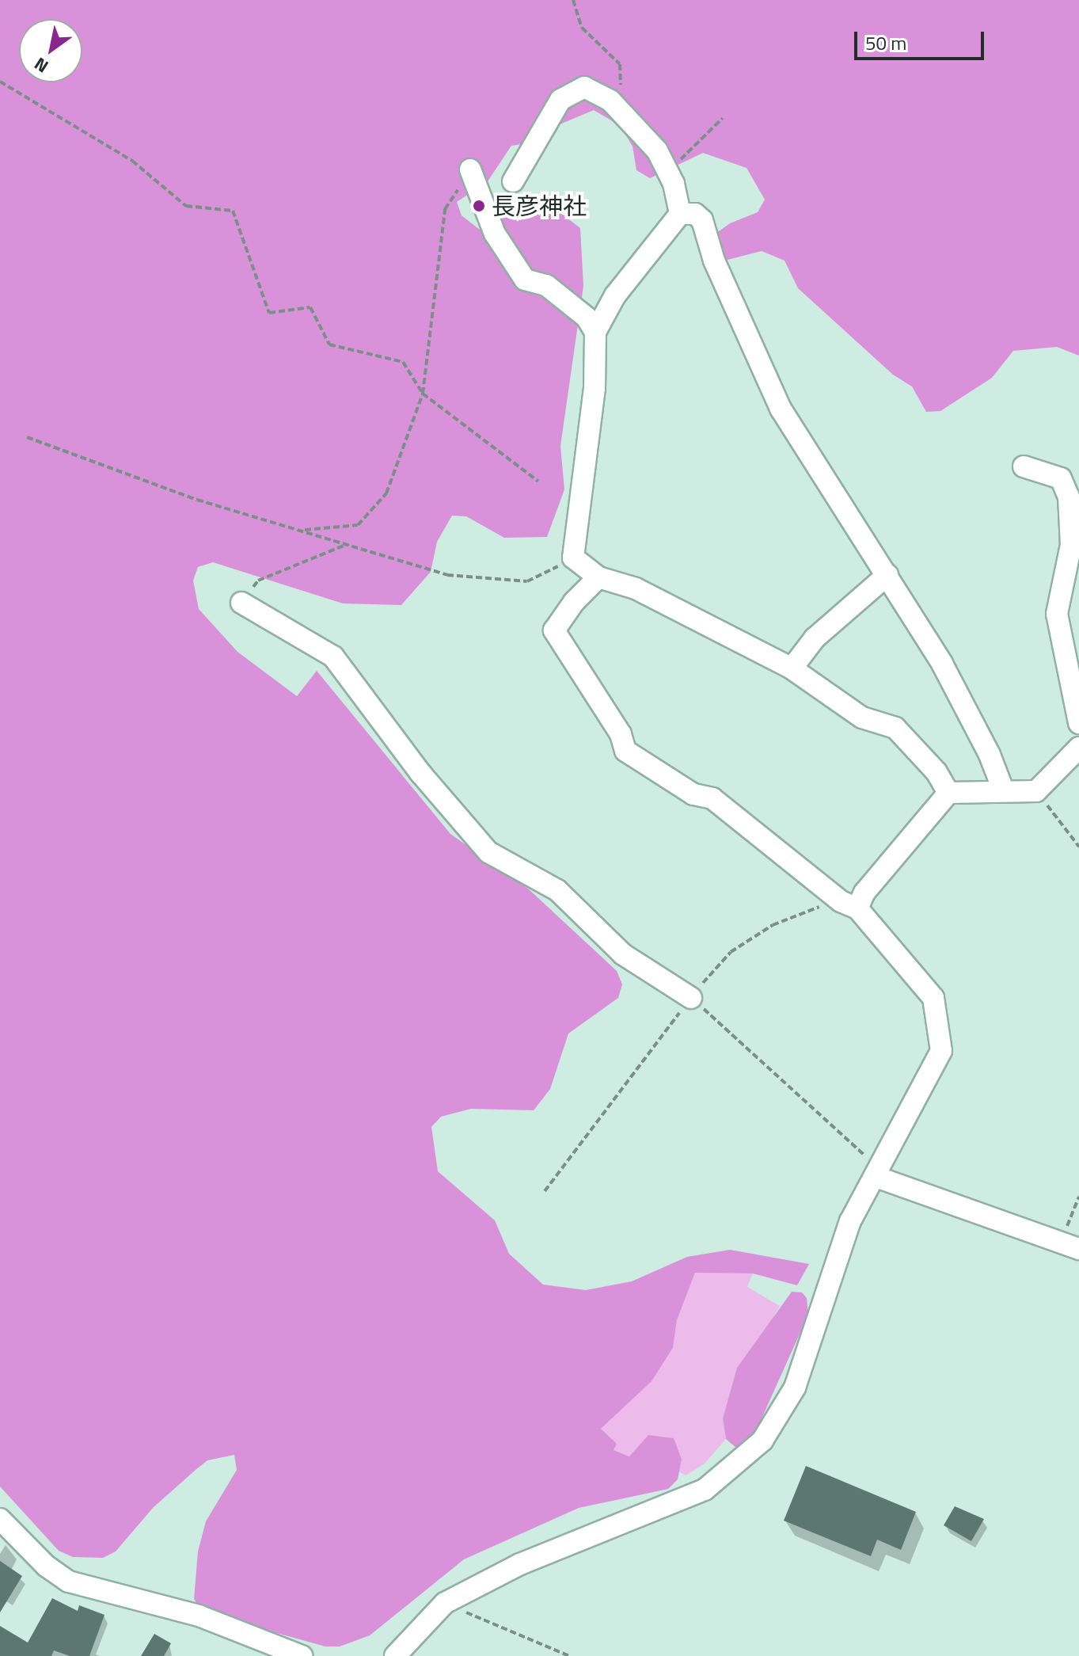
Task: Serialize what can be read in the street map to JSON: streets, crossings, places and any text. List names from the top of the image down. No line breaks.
{"places":["長彦神社"],"scale_bar":"50 m","north":"bottom left"}
